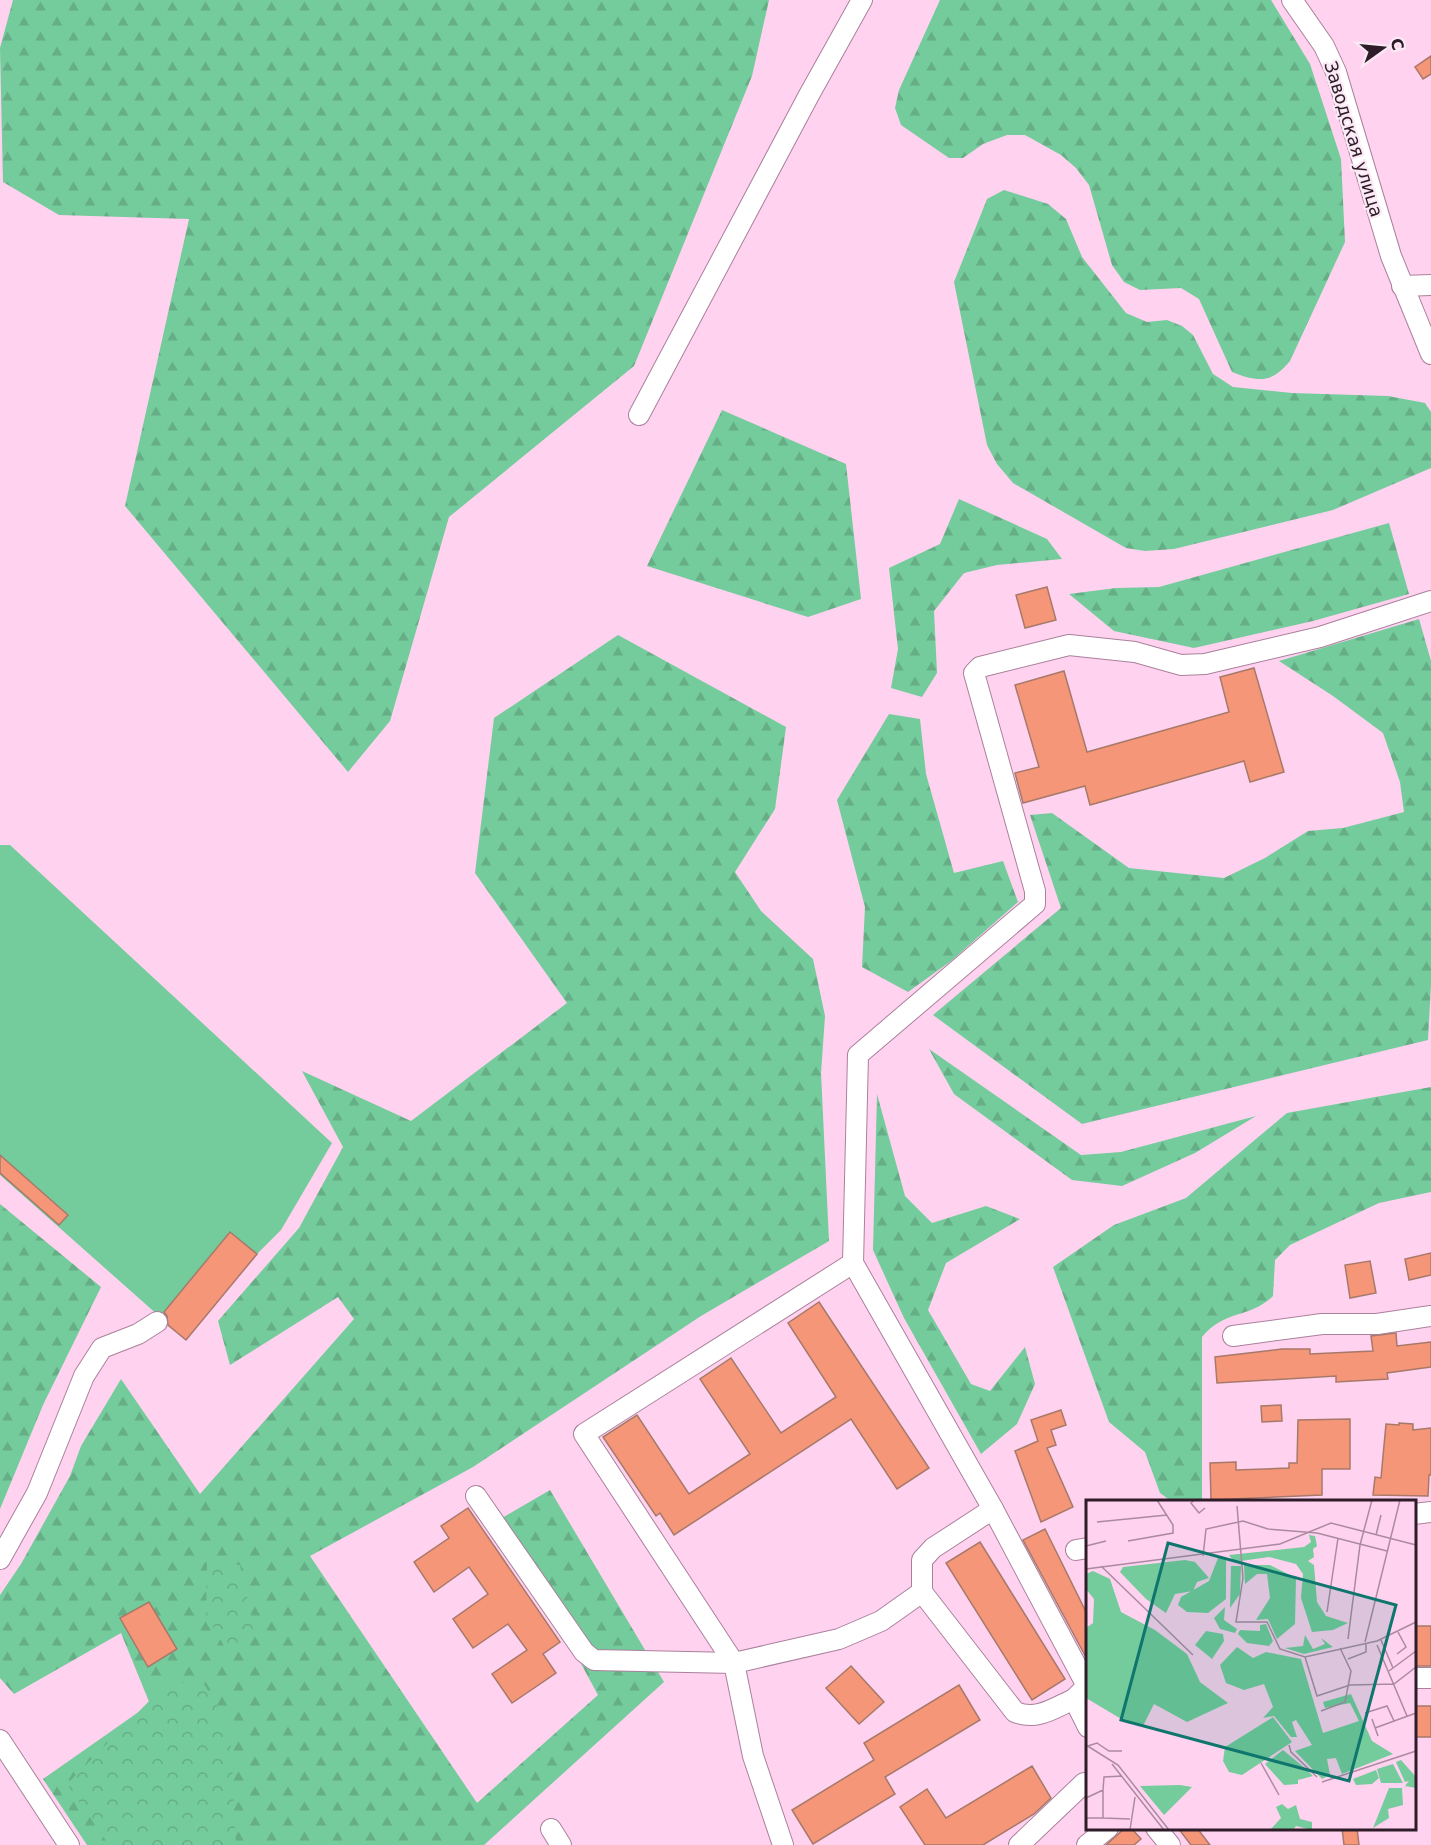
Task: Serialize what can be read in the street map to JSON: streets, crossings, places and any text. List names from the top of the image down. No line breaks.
{"streets":{"street":["Заводская улица"]},"north":"right"}
